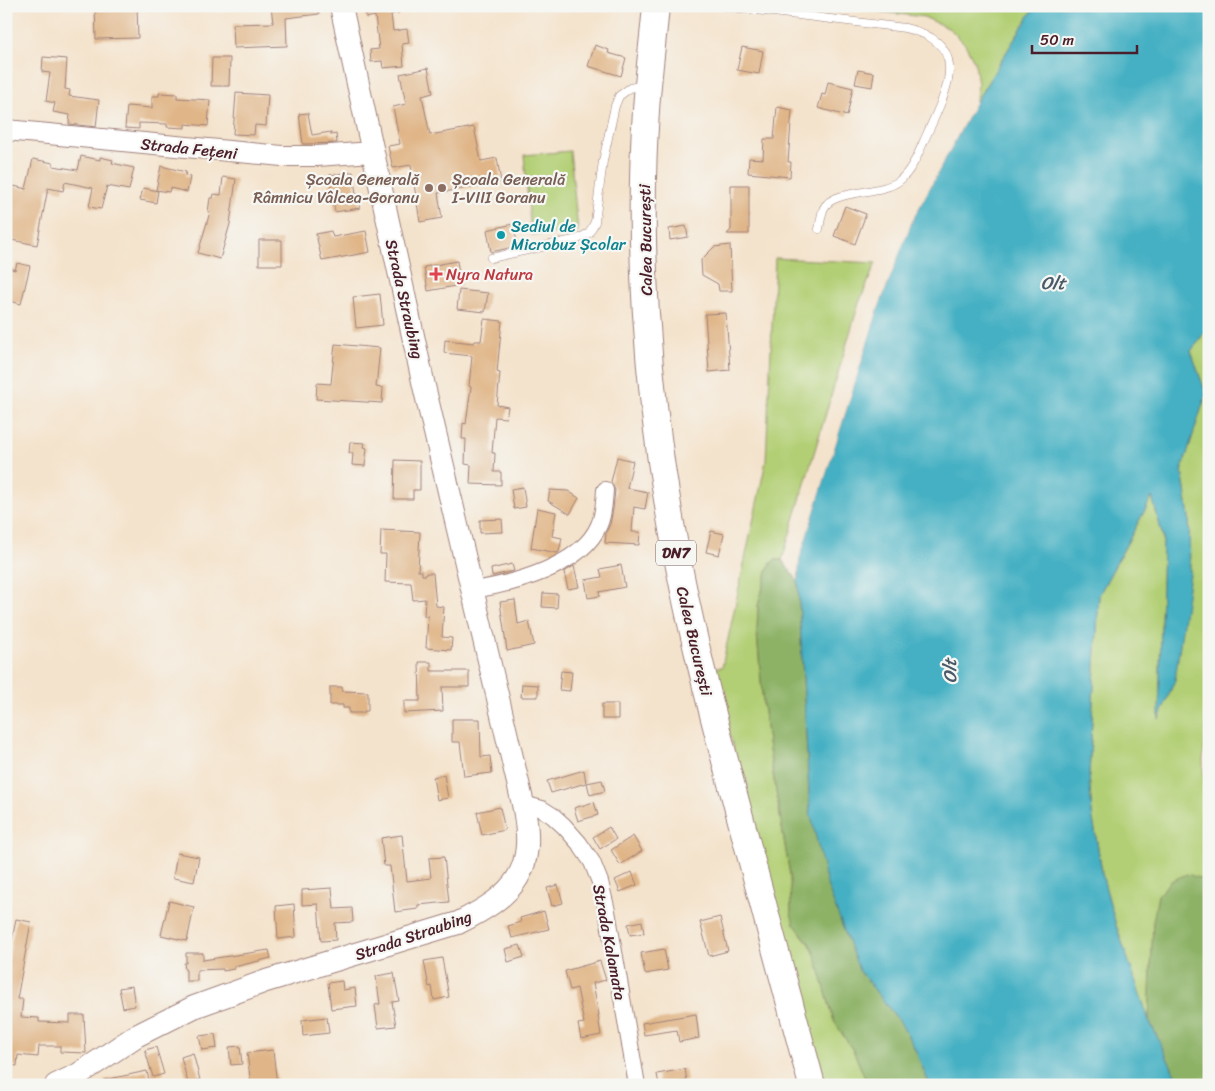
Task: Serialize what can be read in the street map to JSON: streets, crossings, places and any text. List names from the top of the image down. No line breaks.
{"streets":{"highway":["Calea București","DN7"],"main road":["Strada Straubing"],"street":["Strada Fețeni","Strada Kalamata"]},"crossings":[["Strada Fețeni","Strada Straubing"],["Strada Straubing","Strada Kalamata"]],"water":["Olt"],"places":{"other":["Școala Generală Râmnicu Vâlcea-Goranu","Școala Generală I-VIII Goranu","Sediul de Microbuz Școlar"],"health":["Nyra Natura"]},"scale_bar":"50 m"}
